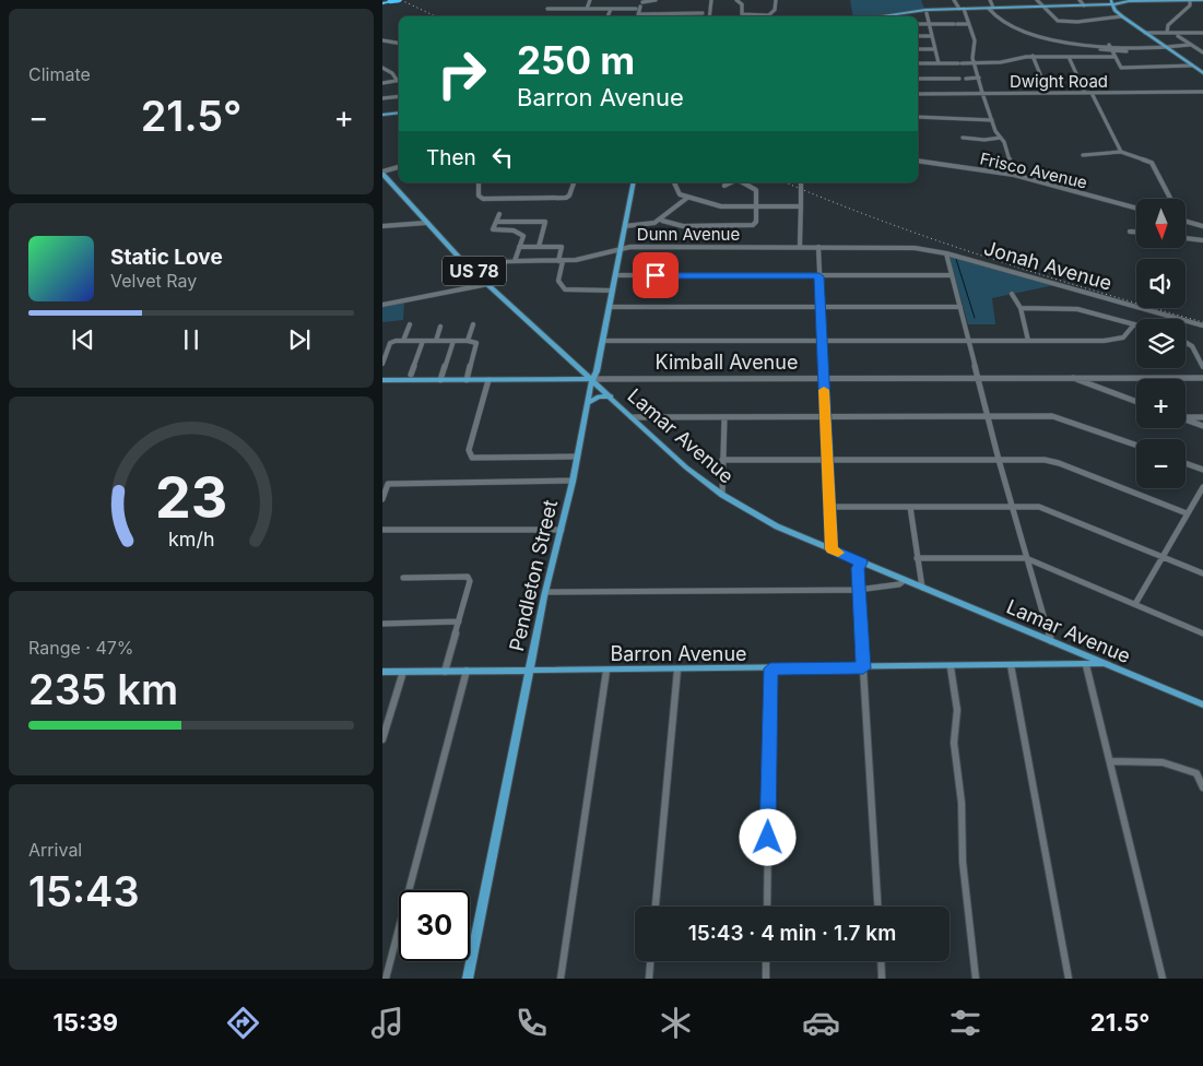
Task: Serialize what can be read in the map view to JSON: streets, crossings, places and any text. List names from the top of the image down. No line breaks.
{"streets":{"main road":["US 78","Kimball Avenue","Lamar Avenue","Pendleton Street","Barron Avenue"],"street":["Dwight Road","Frisco Avenue","Dunn Avenue","Jonah Avenue"]},"crossings":[["Dunn Avenue","Jonah Avenue"],["Dunn Avenue","Lamar Avenue"],["Dunn Avenue","Pendleton Street"],["Kimball Avenue","Lamar Avenue"],["Kimball Avenue","Pendleton Street"],["Lamar Avenue","Pendleton Street"],["Lamar Avenue","Barron Avenue"],["Pendleton Street","Barron Avenue"]],"north":"bottom","page":{"tile":["Climate",["Range · 47%","235 km"],["Arrival","15:43"]],"turn":["250 m","Barron Avenue"],"heat":["−","21.5°","+"],"then":"Then","map_buttons":["+","−"],"song":["Static Love","Velvet Ray"],"limit":"30","trip":"15:43 · 4 min · 1.7 km","tabs":["15:39","21.5°"],"gauge":["23","km/h"]}}
